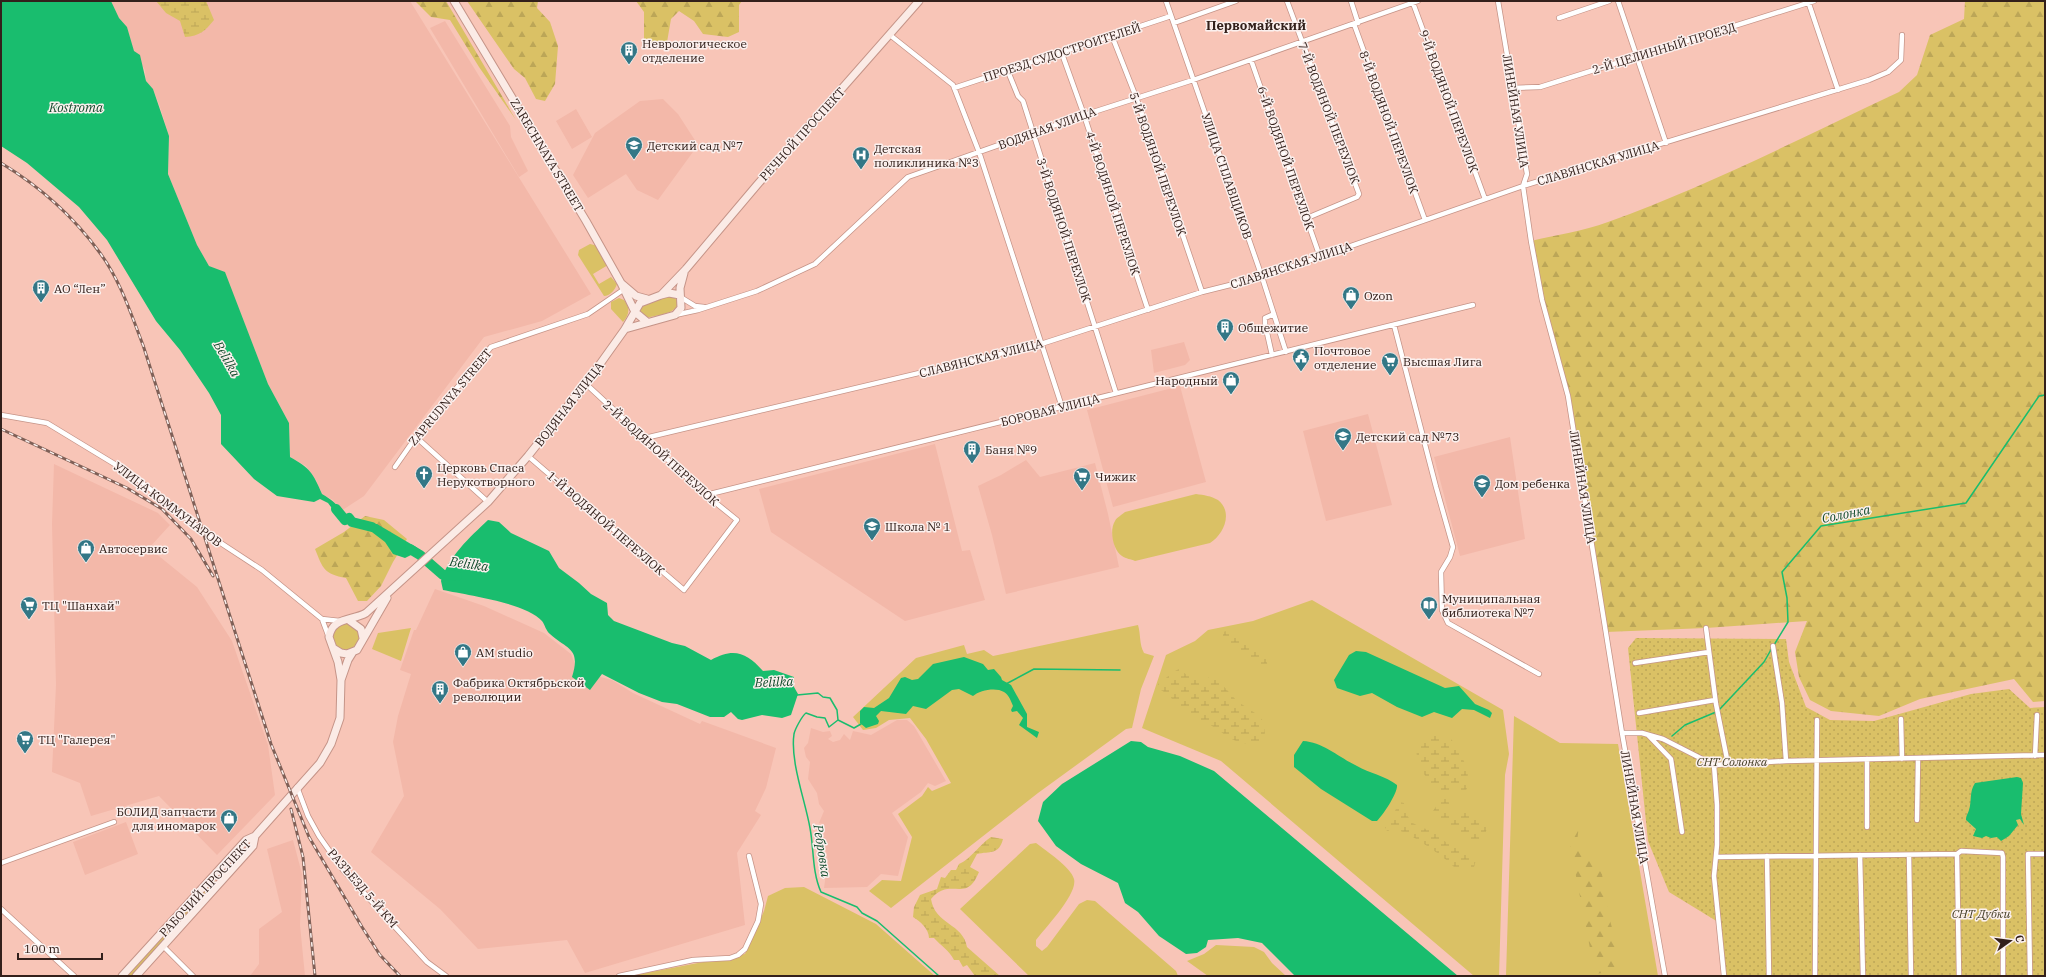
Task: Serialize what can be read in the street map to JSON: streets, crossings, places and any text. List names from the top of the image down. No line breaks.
{"streets":{"street":["2-Й ЦЕЛИННЫЙ ПРОЕЗД","ПРОЕЗД СУДОСТРОИТЕЛЕЙ","9-Й ВОДЯНОЙ ПЕРЕУЛОК","ЛИНЕЙНАЯ УЛИЦА","7-Й ВОДЯНОЙ ПЕРЕУЛОК","8-Й ВОДЯНОЙ ПЕРЕУЛОК","ВОДЯНАЯ УЛИЦА","РЕЧНОЙ ПРОСПЕКТ","ZARECHNAYA STREET","6-Й ВОДЯНОЙ ПЕРЕУЛОК","СЛАВЯНСКАЯ УЛИЦА","5-Й ВОДЯНОЙ ПЕРЕУЛОК","УЛИЦА СПЛАВЩИКОВ","4-Й ВОДЯНОЙ ПЕРЕУЛОК","3-Й ВОДЯНОЙ ПЕРЕУЛОК","ZAPRUDNYA STREET","БОРОВАЯ УЛИЦА","2-Й ВОДЯНОЙ ПЕРЕУЛОК","УЛИЦА КОММУНАРОВ","1-Й ВОДЯНОЙ ПЕРЕУЛОК","РАБОЧИЙ ПРОСПЕКТ","РАЗЪЕЗД 5-Й КМ"]},"crossings":[["2-Й ЦЕЛИННЫЙ ПРОЕЗД","ЛИНЕЙНАЯ УЛИЦА"],["ПРОЕЗД СУДОСТРОИТЕЛЕЙ","5-Й ВОДЯНОЙ ПЕРЕУЛОК"],["ПРОЕЗД СУДОСТРОИТЕЛЕЙ","УЛИЦА СПЛАВЩИКОВ"],["ПРОЕЗД СУДОСТРОИТЕЛЕЙ","4-Й ВОДЯНОЙ ПЕРЕУЛОК"],["ПРОЕЗД СУДОСТРОИТЕЛЕЙ","3-Й ВОДЯНОЙ ПЕРЕУЛОК"],["9-Й ВОДЯНОЙ ПЕРЕУЛОК","ВОДЯНАЯ УЛИЦА"],["9-Й ВОДЯНОЙ ПЕРЕУЛОК","СЛАВЯНСКАЯ УЛИЦА"],["ЛИНЕЙНАЯ УЛИЦА","СЛАВЯНСКАЯ УЛИЦА"],["7-Й ВОДЯНОЙ ПЕРЕУЛОК","ВОДЯНАЯ УЛИЦА"],["7-Й ВОДЯНОЙ ПЕРЕУЛОК","6-Й ВОДЯНОЙ ПЕРЕУЛОК"],["8-Й ВОДЯНОЙ ПЕРЕУЛОК","ВОДЯНАЯ УЛИЦА"],["8-Й ВОДЯНОЙ ПЕРЕУЛОК","СЛАВЯНСКАЯ УЛИЦА"],["ВОДЯНАЯ УЛИЦА","ZARECHNAYA STREET"],["ВОДЯНАЯ УЛИЦА","6-Й ВОДЯНОЙ ПЕРЕУЛОК"],["ВОДЯНАЯ УЛИЦА","5-Й ВОДЯНОЙ ПЕРЕУЛОК"],["ВОДЯНАЯ УЛИЦА","УЛИЦА СПЛАВЩИКОВ"],["ВОДЯНАЯ УЛИЦА","4-Й ВОДЯНОЙ ПЕРЕУЛОК"],["ВОДЯНАЯ УЛИЦА","3-Й ВОДЯНОЙ ПЕРЕУЛОК"],["ВОДЯНАЯ УЛИЦА","2-Й ВОДЯНОЙ ПЕРЕУЛОК"],["ВОДЯНАЯ УЛИЦА","1-Й ВОДЯНОЙ ПЕРЕУЛОК"],["ZARECHNAYA STREET","ZAPRUDNYA STREET"],["6-Й ВОДЯНОЙ ПЕРЕУЛОК","СЛАВЯНСКАЯ УЛИЦА"],["СЛАВЯНСКАЯ УЛИЦА","5-Й ВОДЯНОЙ ПЕРЕУЛОК"],["СЛАВЯНСКАЯ УЛИЦА","УЛИЦА СПЛАВЩИКОВ"],["СЛАВЯНСКАЯ УЛИЦА","4-Й ВОДЯНОЙ ПЕРЕУЛОК"],["СЛАВЯНСКАЯ УЛИЦА","3-Й ВОДЯНОЙ ПЕРЕУЛОК"],["СЛАВЯНСКАЯ УЛИЦА","2-Й ВОДЯНОЙ ПЕРЕУЛОК"],["УЛИЦА СПЛАВЩИКОВ","БОРОВАЯ УЛИЦА"],["3-Й ВОДЯНОЙ ПЕРЕУЛОК","БОРОВАЯ УЛИЦА"],["БОРОВАЯ УЛИЦА","2-Й ВОДЯНОЙ ПЕРЕУЛОК"],["2-Й ВОДЯНОЙ ПЕРЕУЛОК","1-Й ВОДЯНОЙ ПЕРЕУЛОК"],["РАБОЧИЙ ПРОСПЕКТ","РАЗЪЕЗД 5-Й КМ"]],"districts":["Первомайский"],"water":["Kostroma","Belilka","Солонка","Ребровка"],"parks":["СНТ Солонка","СНТ Дубки"],"places":{"building":["Неврологическое отделение","АО “Лен”","Общежитие","Баня №9","Фабрика Октябрьской революции"],"school or university":["Детский сад №7","Детский сад №73","Дом ребенка","Школа № 1"],"hospital":["Детская поликлиника №3"],"shop":["Ozon","Народный","Автосервис","AM studio","БОЛИД запчасти для иномарок"],"public building":["Почтовое отделение"],"supermarket":["Высшая Лига","Чижик","ТЦ \"Шанхай\"","ТЦ \"Галерея\""],"church":["Церковь Спаса Нерукотворного"],"library":["Муниципальная библиотека №7"]},"scale_bar":"100 m","north":"right"}
